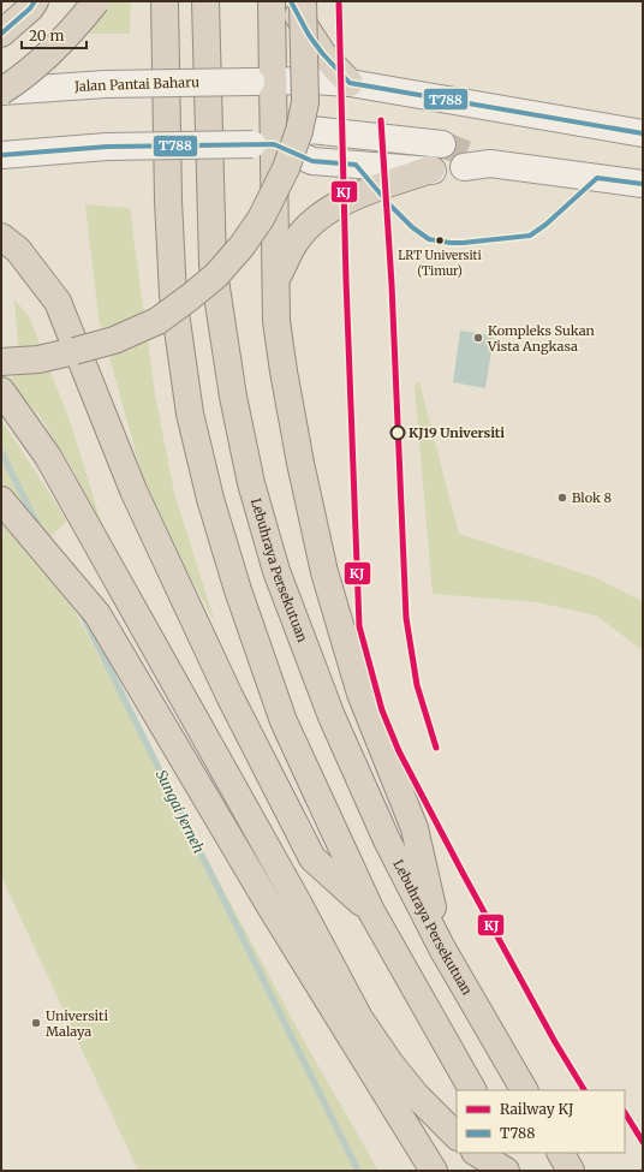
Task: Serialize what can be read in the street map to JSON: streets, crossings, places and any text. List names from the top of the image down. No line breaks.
{"streets":{"highway":["Lebuhraya Persekutuan"],"main road":["Jalan Pantai Baharu"]},"water":["Sungai Jerneh"],"places":["LRT Universiti (Timur)","Kompleks Sukan Vista Angkasa","KJ19 Universiti","Blok 8","Universiti Malaya"],"lines":["rail line KJ","transit line T788"],"legend":["Railway KJ","T788"],"scale_bar":"20 m"}
